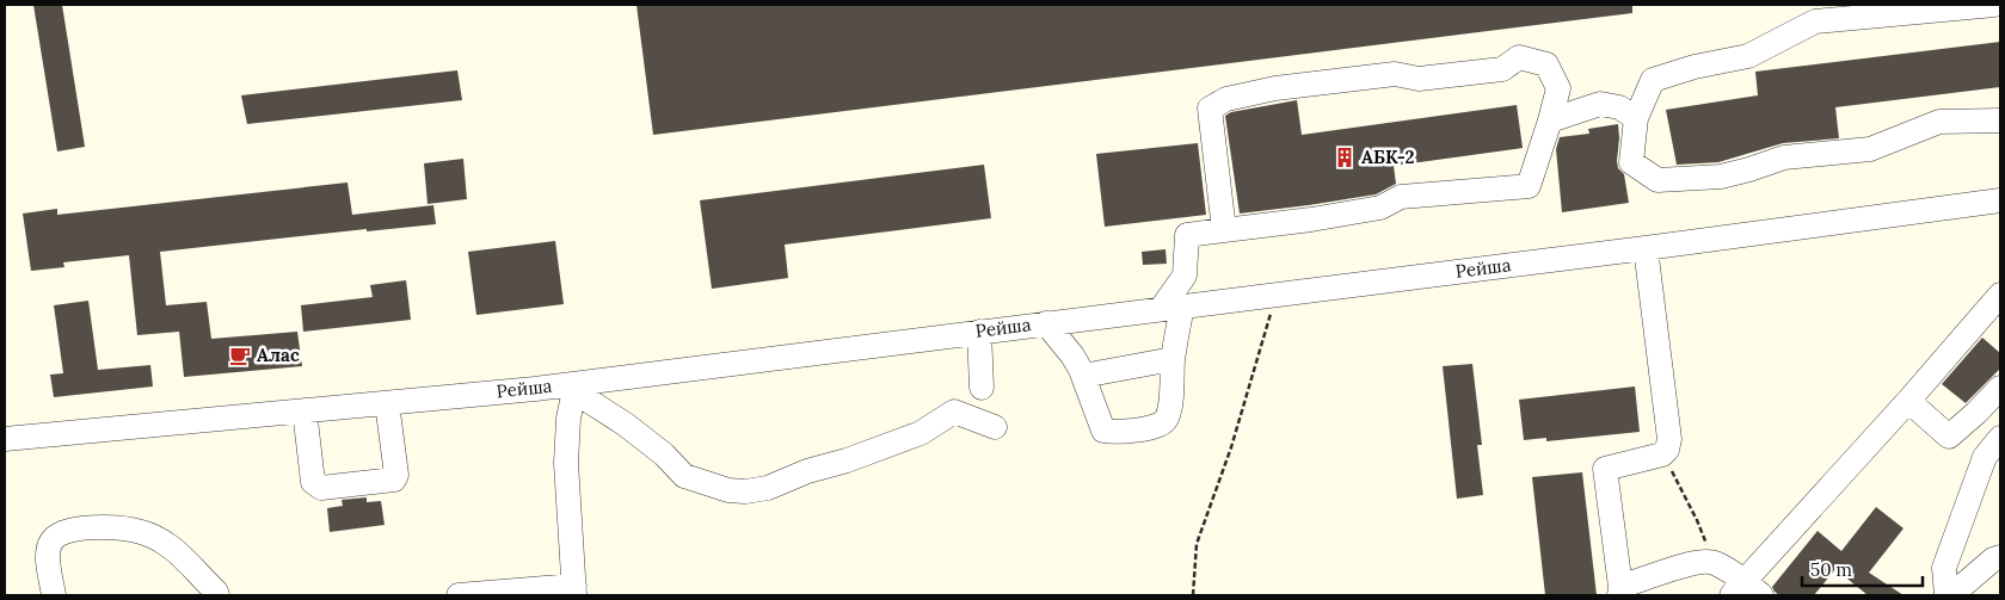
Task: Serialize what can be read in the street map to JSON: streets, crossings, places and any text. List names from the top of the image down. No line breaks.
{"streets":{"street":["Рейша"]},"places":{"building":["АБК-2"],"cafe":["Алас"]},"scale_bar":"50 m"}
